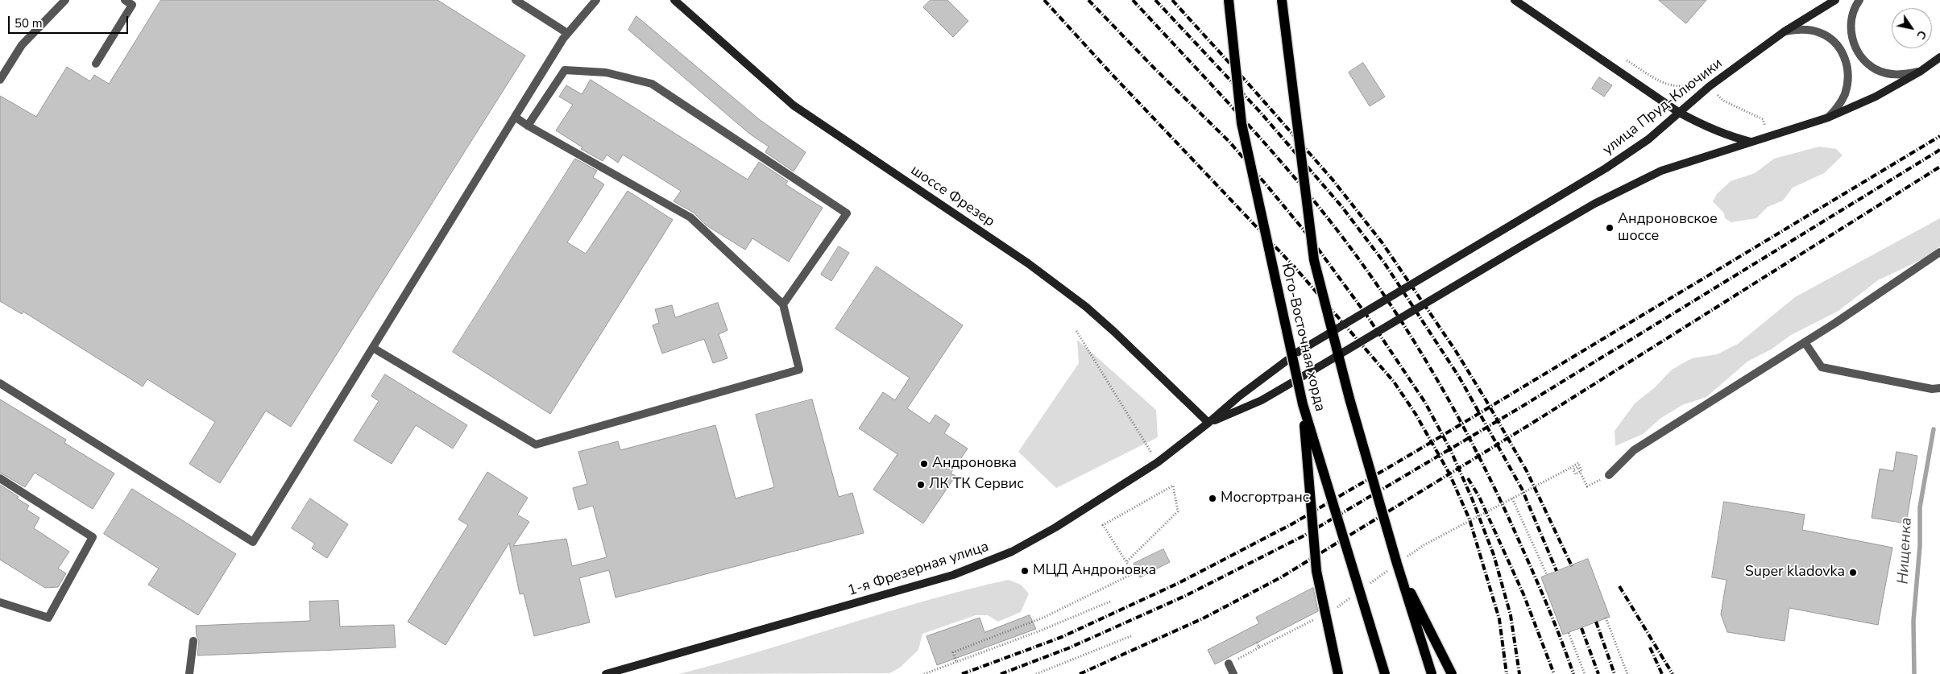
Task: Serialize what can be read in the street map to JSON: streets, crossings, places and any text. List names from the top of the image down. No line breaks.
{"streets":{"main road":["Юго-Восточная хорда"],"street":["улица Пруд-Ключики","шоссе Фрезер","1-я Фрезерная улица"]},"crossings":[["улица Пруд-Ключики","1-я Фрезерная улица"],["шоссе Фрезер","1-я Фрезерная улица"]],"water":["Нищенка"],"places":["Андроновское шоссе","Андроновка","ЛК ТК Сервис","Мосгортранс","МЦД Андроновка","Super kladovka"],"scale_bar":"50 m","north":"bottom right"}
